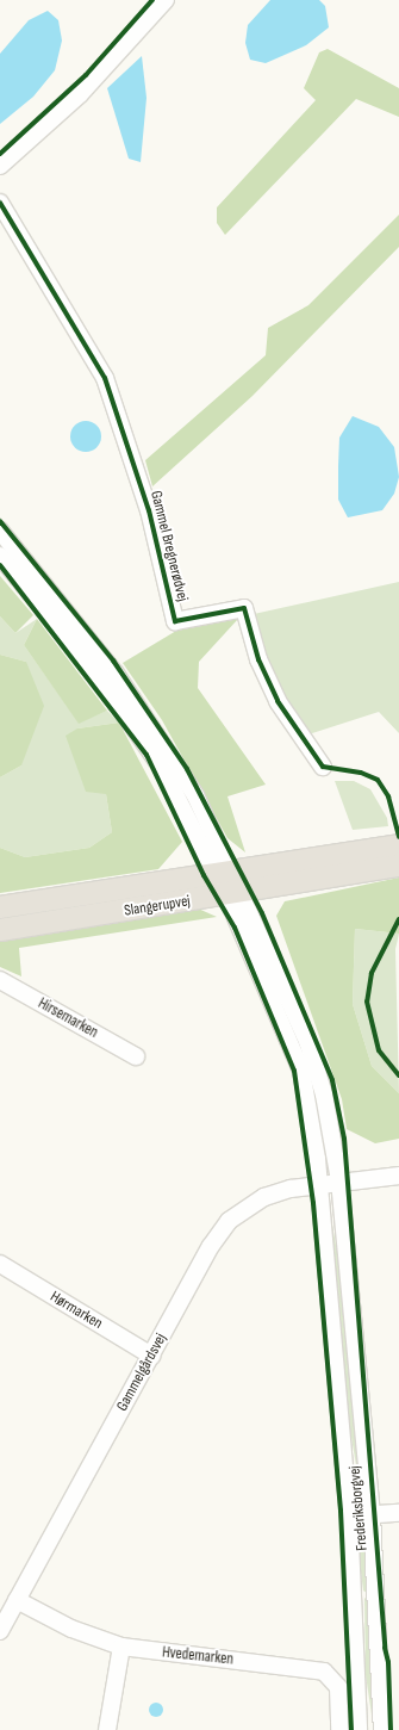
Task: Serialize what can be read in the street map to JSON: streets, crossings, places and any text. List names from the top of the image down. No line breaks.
{"streets":{"main road":["Slangerupvej"],"street":["Gammel Bregnerødvej","Hirsemarken","Hørmarken","Gammelgårdsvej","Frederiksborgvej","Hvedemarken"]},"crossings":[["Slangerupvej","Frederiksborgvej"],["Hørmarken","Gammelgårdsvej"],["Gammelgårdsvej","Frederiksborgvej"],["Gammelgårdsvej","Hvedemarken"]]}
